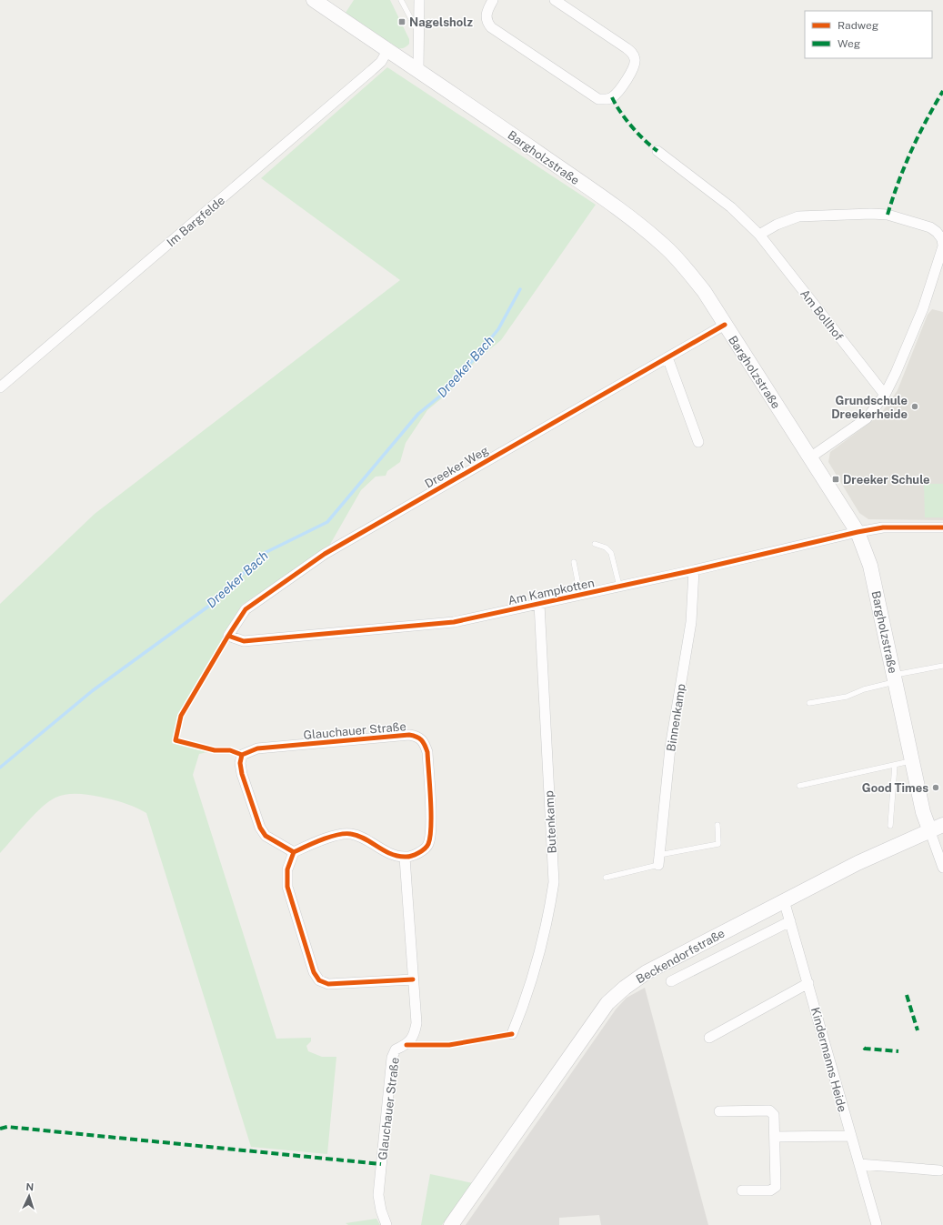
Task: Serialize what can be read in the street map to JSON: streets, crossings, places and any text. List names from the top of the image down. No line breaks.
{"streets":{"main road":["Bargholzstraße","Beckendorfstraße"],"street":["Im Bargfelde","Am Bollhof","Dreeker Weg","Am Kampkotten","Binnenkamp","Glauchauer Straße","Butenkamp","Kindermanns Heide"]},"crossings":[["Bargholzstraße","Im Bargfelde"],["Bargholzstraße","Dreeker Weg"],["Bargholzstraße","Am Kampkotten"],["Bargholzstraße","Beckendorfstraße"],["Dreeker Weg","Am Kampkotten"],["Am Kampkotten","Binnenkamp"],["Am Kampkotten","Butenkamp"],["Beckendorfstraße","Kindermanns Heide"]],"water":["Dreeker Bach"],"places":{"transit":["Nagelsholz","Dreeker Schule"],"other":["Grundschule Dreekerheide","Good Times"]},"legend":["Radweg","Weg"],"north":"top"}
